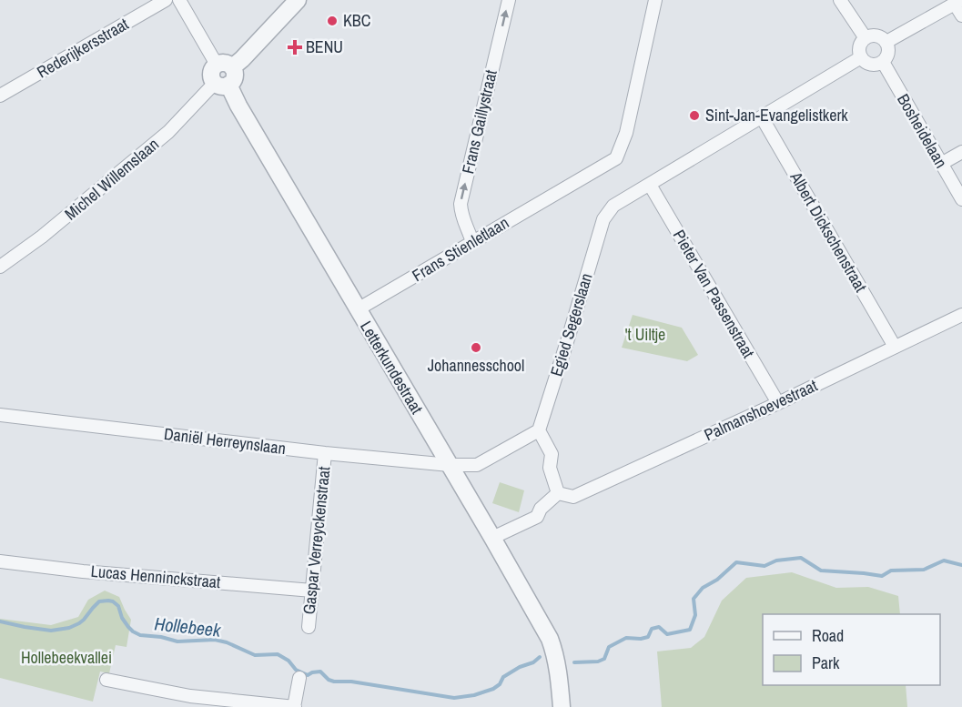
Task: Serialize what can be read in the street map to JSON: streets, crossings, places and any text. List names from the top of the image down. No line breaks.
{"streets":{"street":["Rederijkersstraat","Frans Gaillystraat","Bosheidelaan","Michel Willemslaan","Albert Dickschenstraat","Frans Stienletlaan","Pieter Van Passenstraat","Egied Segerslaan","Letterkundestraat","Palmanshoevestraat","Daniël Herreynslaan","Gaspar Verreyckenstraat","Lucas Henninckstraat"]},"crossings":[["Frans Gaillystraat","Frans Stienletlaan"],["Michel Willemslaan","Letterkundestraat"],["Albert Dickschenstraat","Palmanshoevestraat"],["Frans Stienletlaan","Letterkundestraat"],["Pieter Van Passenstraat","Egied Segerslaan"],["Pieter Van Passenstraat","Palmanshoevestraat"],["Egied Segerslaan","Daniël Herreynslaan"],["Letterkundestraat","Daniël Herreynslaan"],["Daniël Herreynslaan","Gaspar Verreyckenstraat"],["Gaspar Verreyckenstraat","Lucas Henninckstraat"]],"one_way":["Frans Gaillystraat"],"water":["Hollebeek"],"parks":["'t Uiltje","Hollebeekvallei"],"places":{"other":["KBC","Sint-Jan-Evangelistkerk","Johannesschool"],"health":["BENU"]},"legend":["Road","Park"]}
